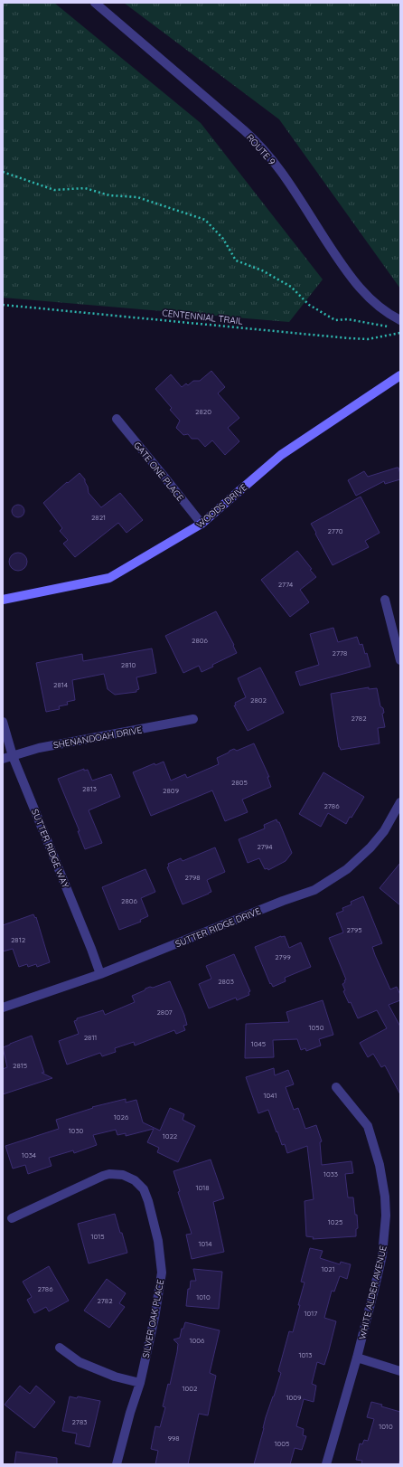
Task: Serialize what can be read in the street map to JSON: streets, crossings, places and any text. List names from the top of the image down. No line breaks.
{"streets":{"street":["ROUTE 9","GATE ONE PLACE","WOODS DRIVE","SHENANDOAH DRIVE","SUTTER RIDGE WAY","SUTTER RIDGE DRIVE","WHITE ALDER AVENUE","SILVER OAK PLACE"],"path":["CENTENNIAL TRAIL"]},"crossings":[["GATE ONE PLACE","WOODS DRIVE"],["SHENANDOAH DRIVE","SUTTER RIDGE WAY"],["SUTTER RIDGE WAY","SUTTER RIDGE DRIVE"]],"house_numbers":["2820","2821","2770","2774","2806","2778","2810","2814","2802","2782","2805","2813","2809","2786","2794","2798","2806","2795","2812","2799","2803","2807","1050","2811","1045","2815","1041","1026","1030","1022","1034","1033","1018","1025","1015","1014","1021","2786","1010","2782","1017","1006","1013","1002","1009","2783","1010","998","1005"]}
